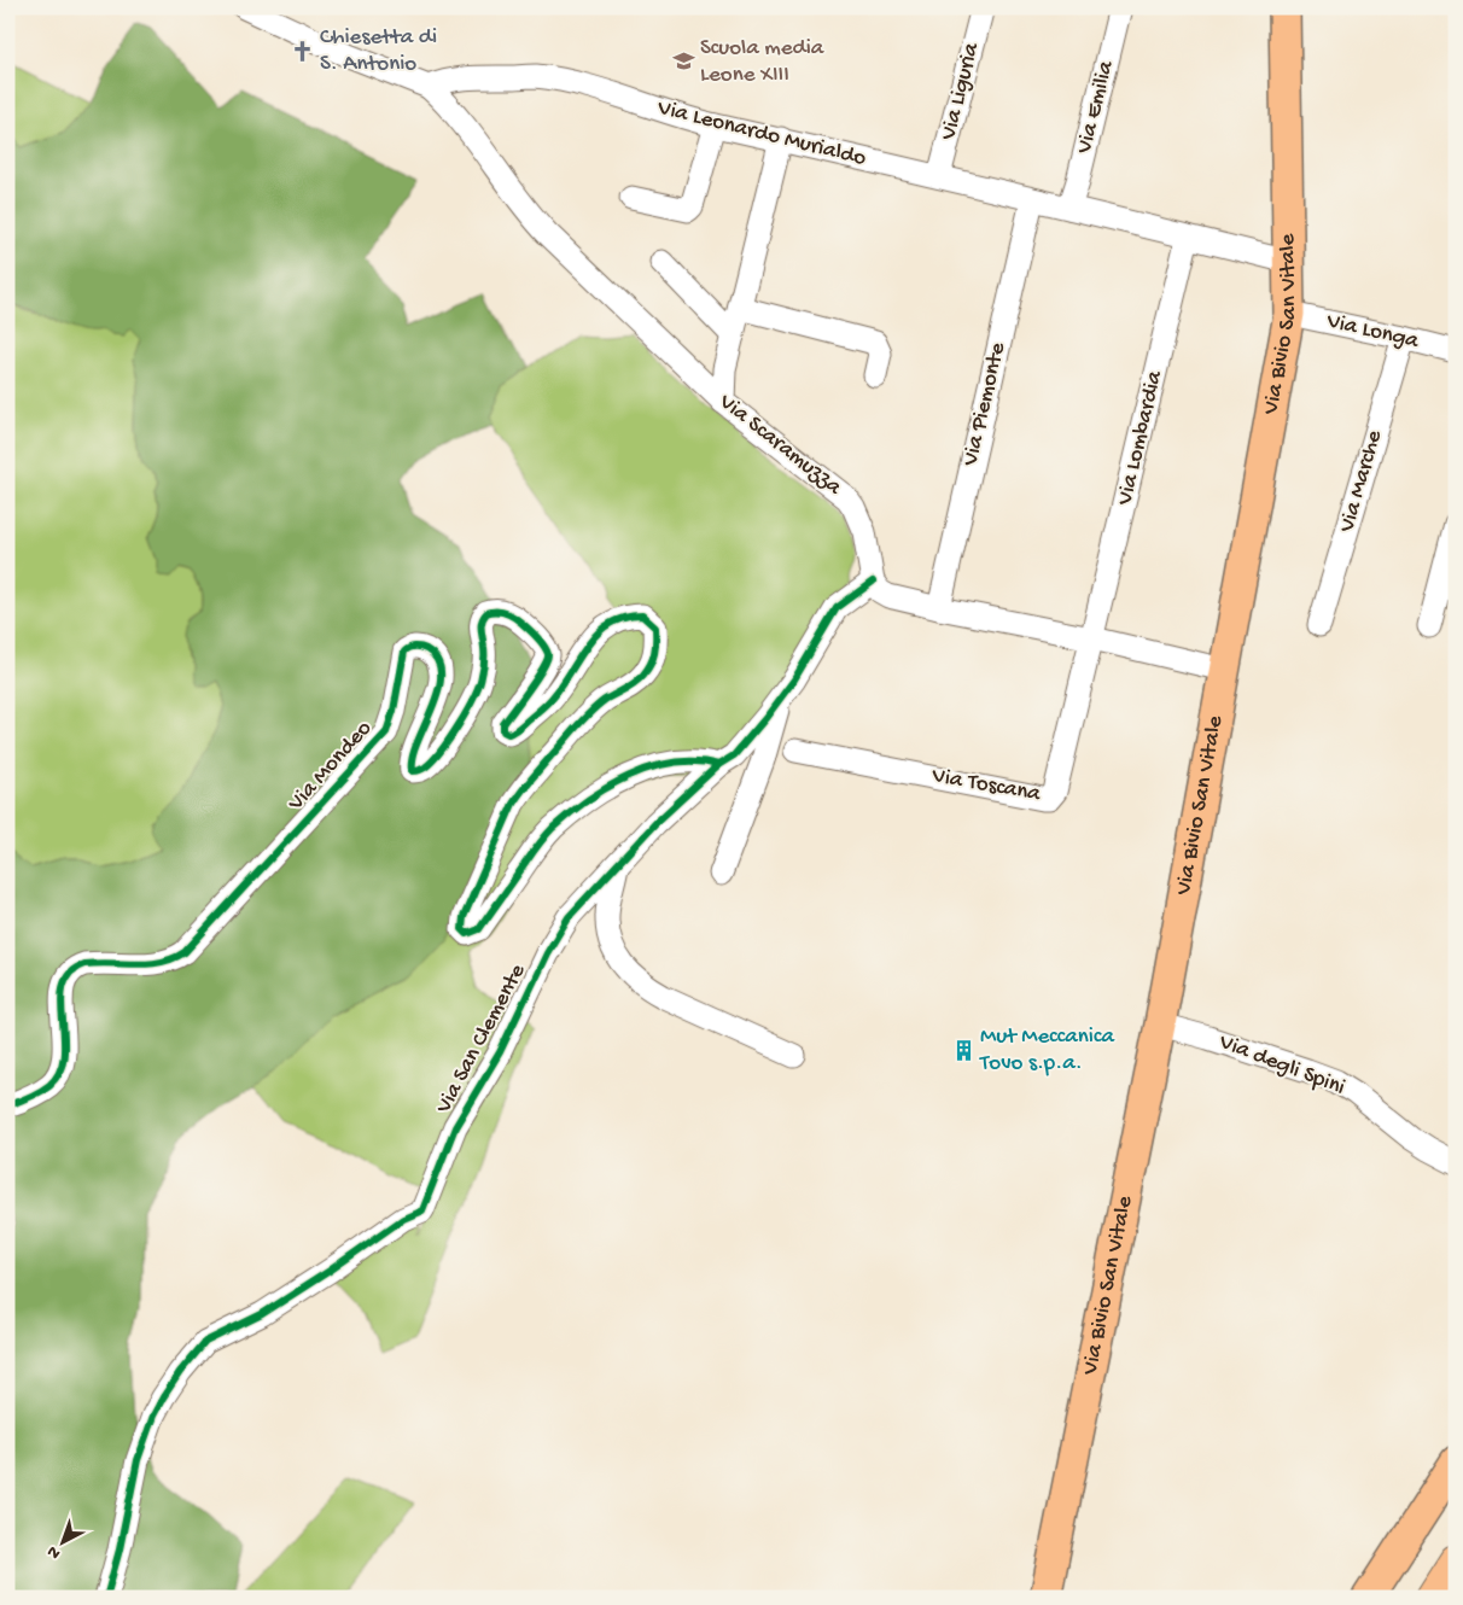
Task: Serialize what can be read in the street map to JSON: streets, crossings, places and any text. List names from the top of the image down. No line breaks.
{"streets":{"main road":["Via Bivio San Vitale"],"street":["Via Liguria","Via Emilia","Via Leonardo Murialdo","Via Longa","Via Piemonte","Via Lombardia","Via Scaramuzza","Via Marche","Via Mondeo","Via Toscana","Via San Clemente","Via degli Spini"]},"crossings":[["Via Liguria","Via Leonardo Murialdo"],["Via Emilia","Via Leonardo Murialdo"],["Via Leonardo Murialdo","Via Bivio San Vitale"],["Via Leonardo Murialdo","Via Piemonte"],["Via Leonardo Murialdo","Via Lombardia"],["Via Leonardo Murialdo","Via Scaramuzza"],["Via Bivio San Vitale","Via Longa"],["Via Bivio San Vitale","Via degli Spini"],["Via Longa","Via Marche"],["Via Lombardia","Via Toscana"],["Via Scaramuzza","Via San Clemente"],["Via Mondeo","Via San Clemente"]],"places":{"church":["Chiesetta di S. Antonio"],"school or university":["Scuola media Leone XIII"],"building":["Mut Meccanica Tovo s.p.a."]},"north":"bottom left"}
